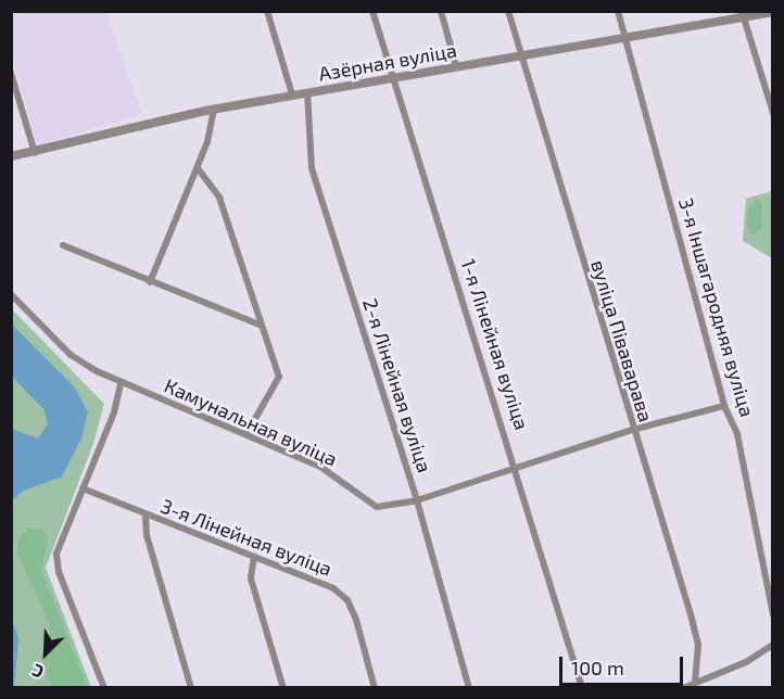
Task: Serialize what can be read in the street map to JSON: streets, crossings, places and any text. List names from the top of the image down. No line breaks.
{"streets":{"street":["Азёрная вуліца","3-я Іншагародняя вуліца","вуліца Піваварава","1-я Лінейная вуліца","2-я Лінейная вуліца","Камунальная вуліца","3-я Лінейная вуліца"]},"crossings":[["Азёрная вуліца","3-я Іншагародняя вуліца"],["Азёрная вуліца","вуліца Піваварава"],["Азёрная вуліца","1-я Лінейная вуліца"],["Азёрная вуліца","2-я Лінейная вуліца"],["3-я Іншагародняя вуліца","Камунальная вуліца"],["вуліца Піваварава","Камунальная вуліца"],["1-я Лінейная вуліца","Камунальная вуліца"],["2-я Лінейная вуліца","Камунальная вуліца"]],"scale_bar":"100 m","north":"bottom left"}
